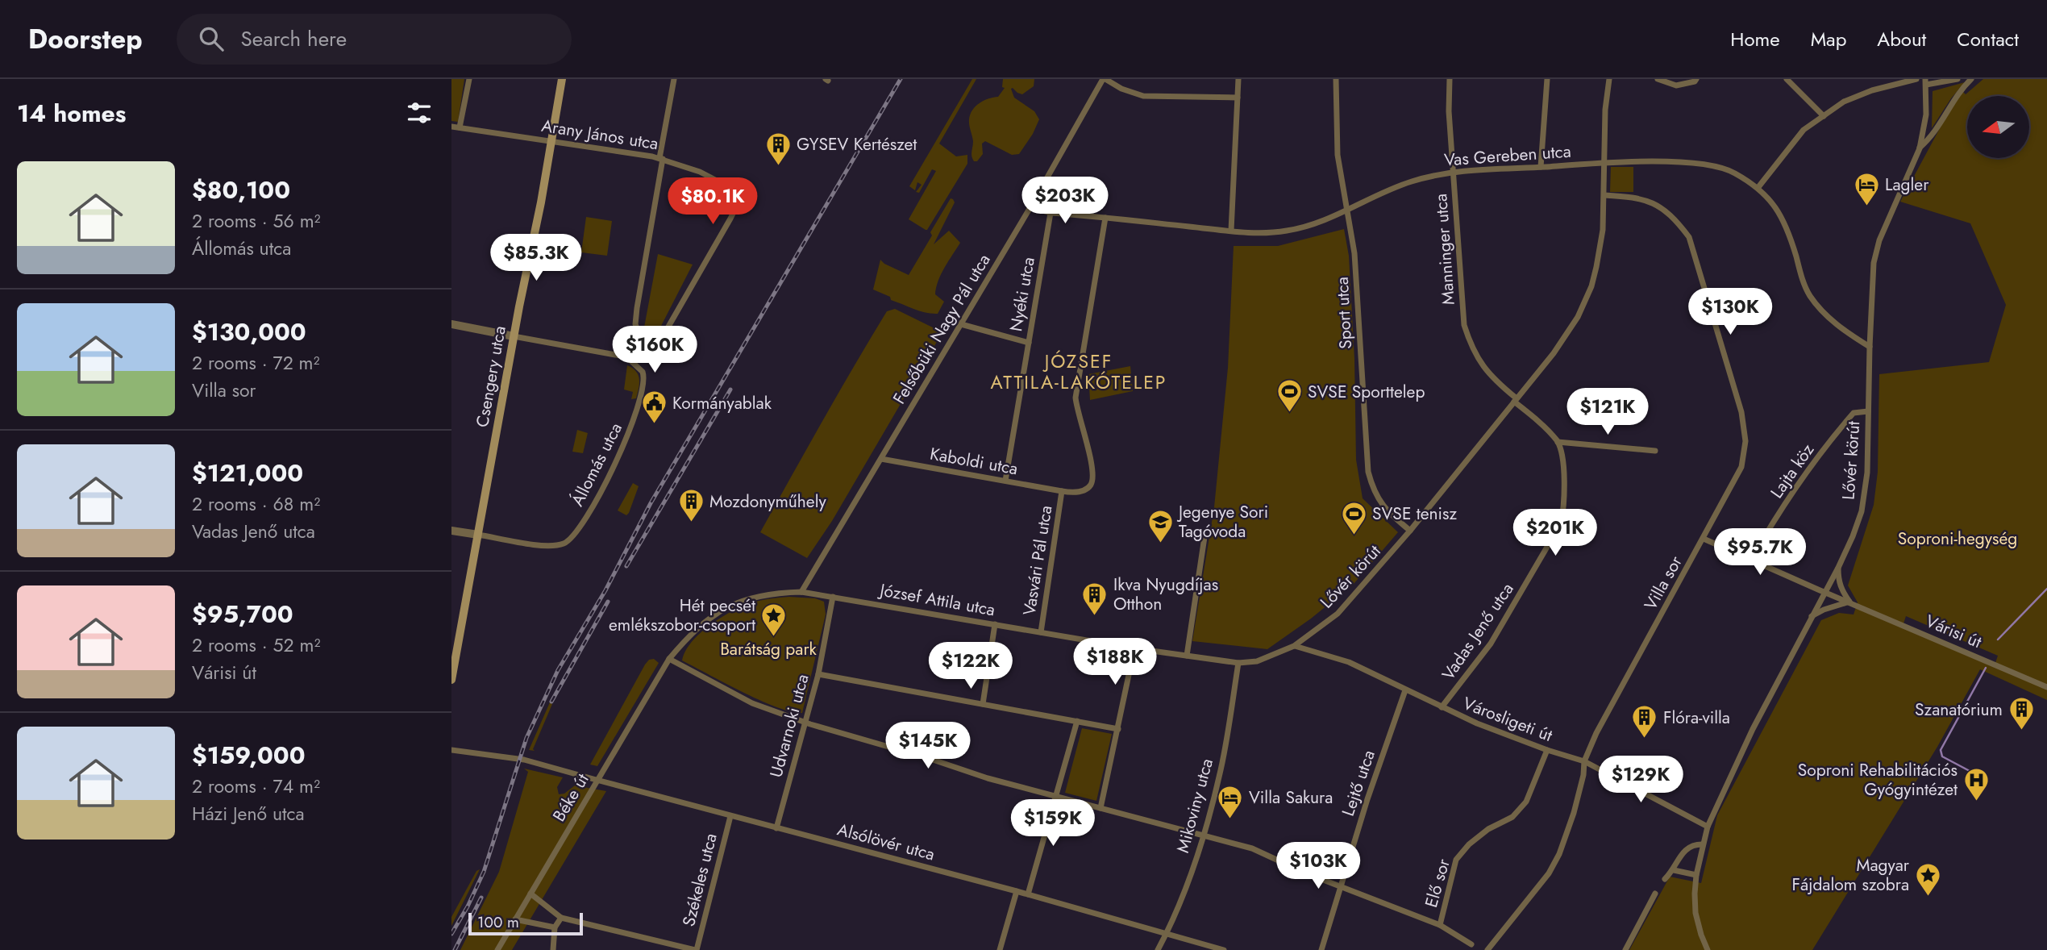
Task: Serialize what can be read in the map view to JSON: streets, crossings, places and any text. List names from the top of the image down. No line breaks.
{"streets":{"main road":["Csengery utca"],"street":["Arany János utca","Vas Gereben utca","Manninger utca","Nyéki utca","Sport utca","Felsőbüki Nagy Pál utca","Lővér körút","Kaboldi utca","Állomás utca","Lajta köz","Vasvári Pál utca","Villa sor","József Attila utca","Vadas Jenő utca","Várisi út","Városligeti út","Udvarnoki utca","Lejtő utca","Béke út","Mikoviny utca","Alsólövér utca","Székeles utca","Elő sor"]},"crossings":[["Arany János utca","Csengery utca"],["Vas Gereben utca","Manninger utca"],["Vas Gereben utca","Nyéki utca"],["Vas Gereben utca","Sport utca"],["Vas Gereben utca","Felsőbüki Nagy Pál utca"],["Vas Gereben utca","Lővér körút"],["Vas Gereben utca","Vasvári Pál utca"],["Manninger utca","Lővér körút"],["Nyéki utca","Kaboldi utca"],["Sport utca","Lővér körút"],["Felsőbüki Nagy Pál utca","Kaboldi utca"],["Csengery utca","Állomás utca"],["Lővér körút","Lajta köz"],["Lővér körút","Villa sor"],["Lővér körút","József Attila utca"],["Lővér körút","Várisi út"],["Lővér körút","Városligeti út"],["Lővér körút","Mikoviny utca"],["Kaboldi utca","Vasvári Pál utca"],["Lajta köz","Várisi út"],["Vasvári Pál utca","József Attila utca"],["Villa sor","Várisi út"],["Villa sor","Városligeti út"],["József Attila utca","Udvarnoki utca"],["József Attila utca","Mikoviny utca"],["Vadas Jenő utca","Városligeti út"],["Városligeti út","Lejtő utca"],["Városligeti út","Elő sor"],["Udvarnoki utca","Alsólövér utca"],["Béke út","Alsólövér utca"],["Mikoviny utca","Alsólövér utca"],["Alsólövér utca","Székeles utca"]],"districts":["JÓZSEF ATTILA-LAKÓTELEP"],"parks":["Soproni-hegység","Barátság park"],"places":{"building":["GYSEV Kertészet","Mozdonyműhely","Ikva Nyugdíjas Otthon","Szanatórium","Flóra-villa"],"hotel":["Lagler","Villa Sakura"],"sports":["SVSE Sporttelep","SVSE tenisz"],"public building":["Kormányablak"],"school or university":["Jegenye Sori Tagóvoda"],"place":["Hét pecsét emlékszobor-csoport","Magyar Fájdalom szobra"],"hospital":["Soproni Rehabilitációs Gyógyintézet"]},"scale_bar":"100 m","north":"left","page":{"header":"Doorstep","search":"Search here","nav":["Home","Map","About","Contact"],"heading":"14 homes","list":[{"name":"$80,100","note":"2 rooms · 56 m² · Állomás utca"},{"name":"$130,000","note":"2 rooms · 72 m² · Villa sor"},{"name":"$121,000","note":"2 rooms · 68 m² · Vadas Jenő utca"},{"name":"$95,700","note":"2 rooms · 52 m² · Várisi út"},{"name":"$159,000","note":"2 rooms · 74 m² · Házi Jenő utca"}],"price":["$203K","$80.1K","$85.3K","$130K","$160K","$121K","$201K","$95.7K","$188K","$122K","$145K","$129K","$159K","$103K"],"scale":"100 m"}}
